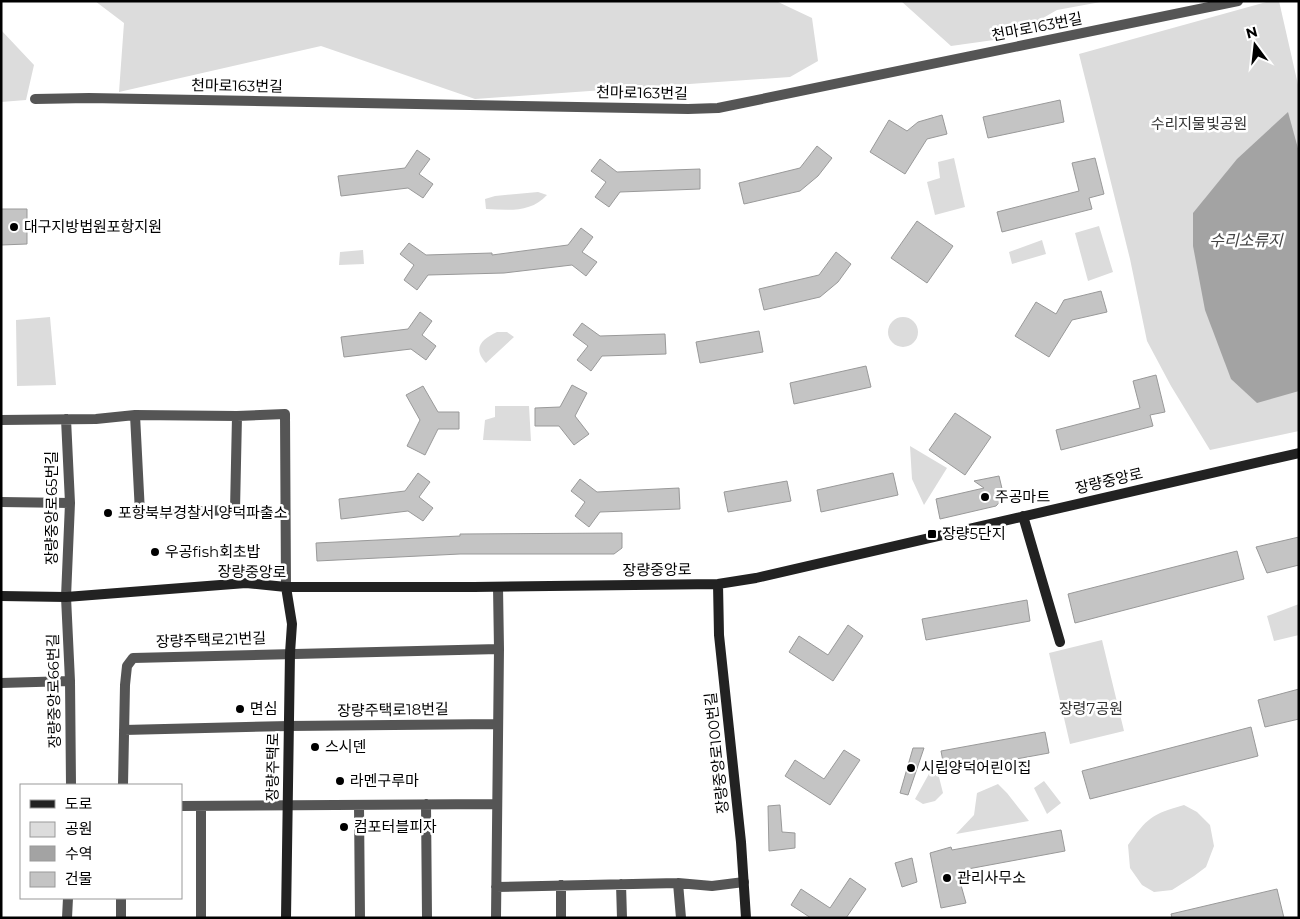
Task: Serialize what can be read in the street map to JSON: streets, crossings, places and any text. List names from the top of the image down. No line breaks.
{"streets":{"street":["천마로163번길","장량중앙로","장량중앙로65번길","장량주택로21번길","장량중앙로66번길","장량주택로18번길","장량중앙로100번길","장량주택로"]},"crossings":[["장량중앙로","장량중앙로65번길"],["장량중앙로","장량중앙로66번길"],["장량중앙로","장량중앙로100번길"],["장량중앙로","장량주택로"],["장량중앙로65번길","장량중앙로66번길"],["장량주택로21번길","장량주택로18번길"],["장량주택로21번길","장량주택로"],["장량주택로18번길","장량주택로"]],"water":["수리소류지"],"parks":["수리지물빛공원","장령7공원"],"places":{"other":["대구지방법원포항지원","주공마트","포항북부경찰서 양덕파출소","우공fish회초밥","면심","스시덴","시립양덕어린이집","라멘구루마","컴포터블피자","관리사무소"],"transit":["장량5단지"]},"legend":["도로","공원","수역","건물"],"north":"top"}
